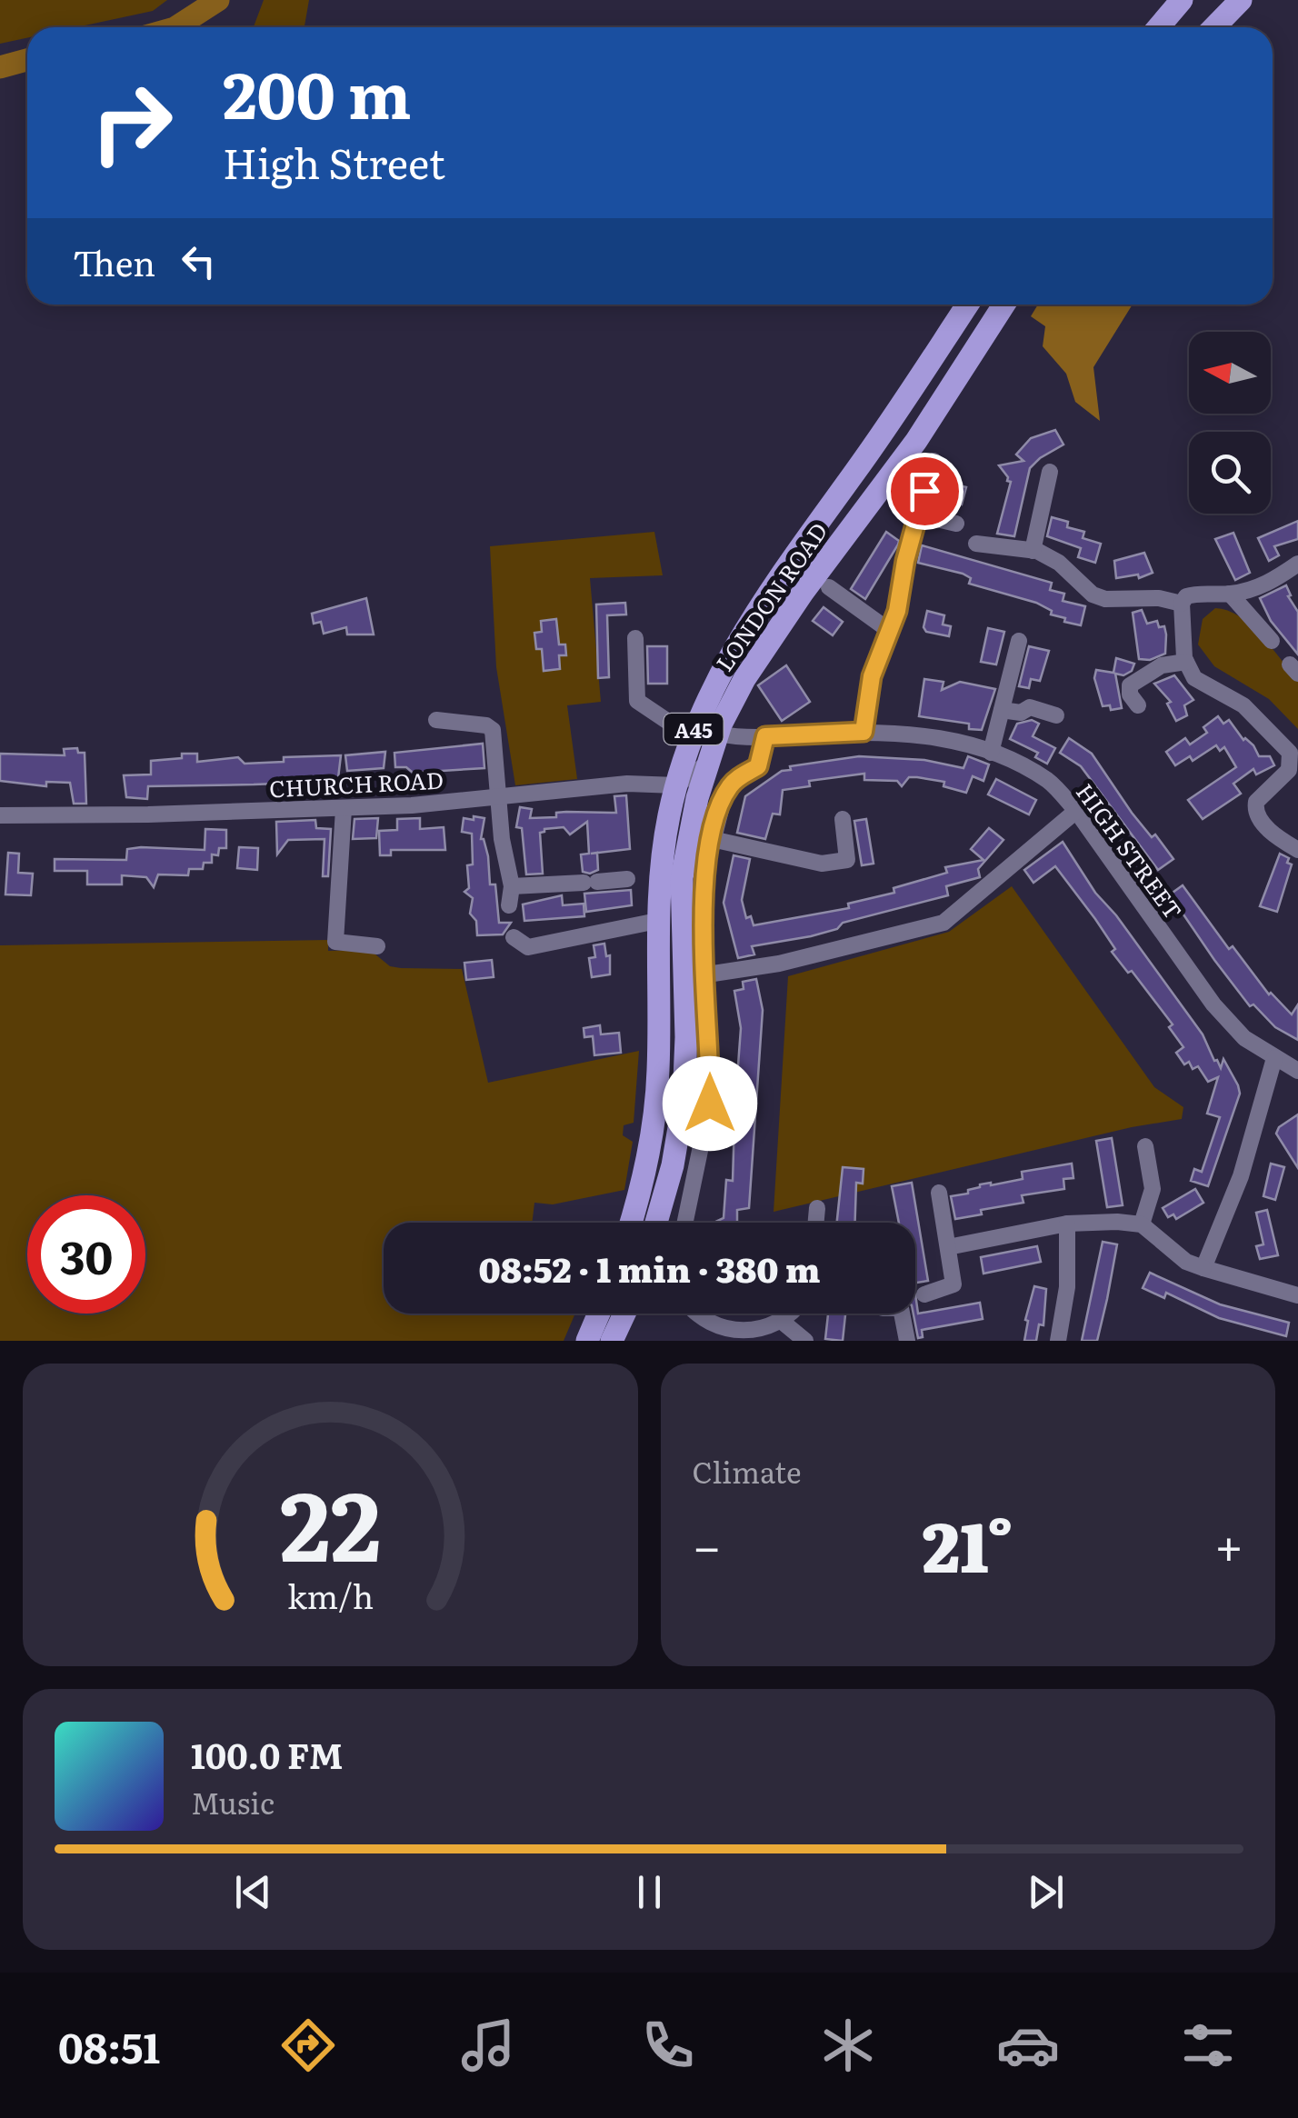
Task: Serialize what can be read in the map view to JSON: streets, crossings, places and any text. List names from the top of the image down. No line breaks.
{"streets":{"highway":["LONDON ROAD","A45"],"street":["CHURCH ROAD","HIGH STREET"]},"crossings":[["LONDON ROAD","CHURCH ROAD"],["LONDON ROAD","HIGH STREET"]],"north":"left","page":{"turn":["200 m","High Street"],"then":"Then","limit":"30","trip":"08:52 · 1 min · 380 m","tile":"Climate","heat":["−","21°","+"],"song":["100.0 FM","Music"],"tabs":"08:51","gauge":["22","km/h"]}}
